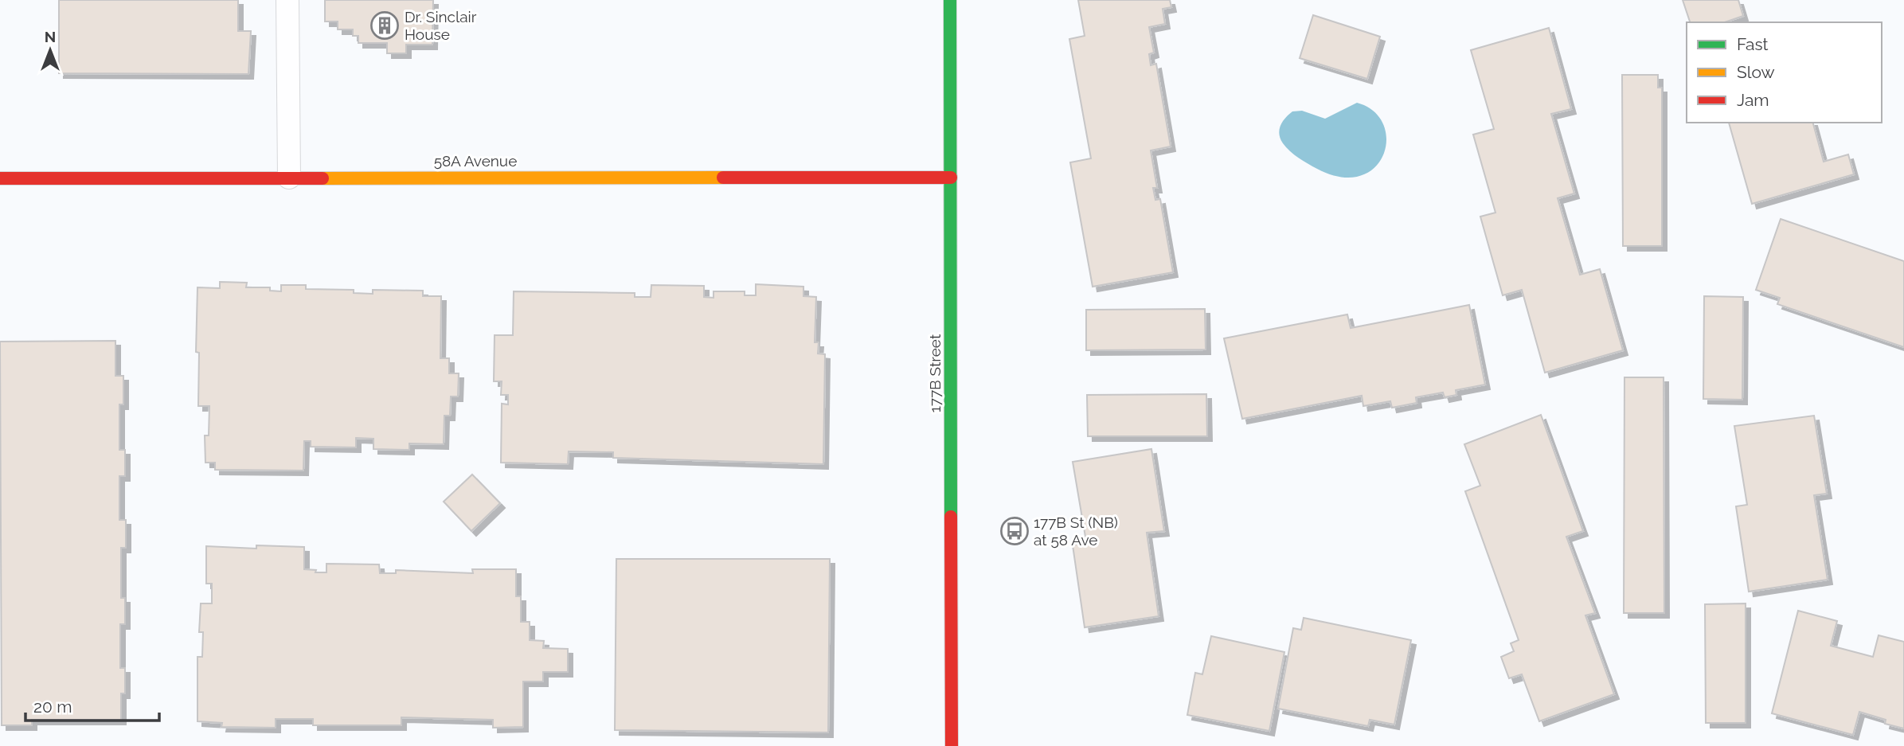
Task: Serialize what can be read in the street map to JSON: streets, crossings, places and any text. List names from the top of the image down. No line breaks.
{"streets":{"street":["58A Avenue","177B Street"]},"crossings":[["58A Avenue","177B Street"]],"places":{"building":["Dr. Sinclair House"],"bus stop":["177B St (NB) at 58 Ave"]},"legend":["Fast","Slow","Jam"],"scale_bar":"20 m","north":"top"}
